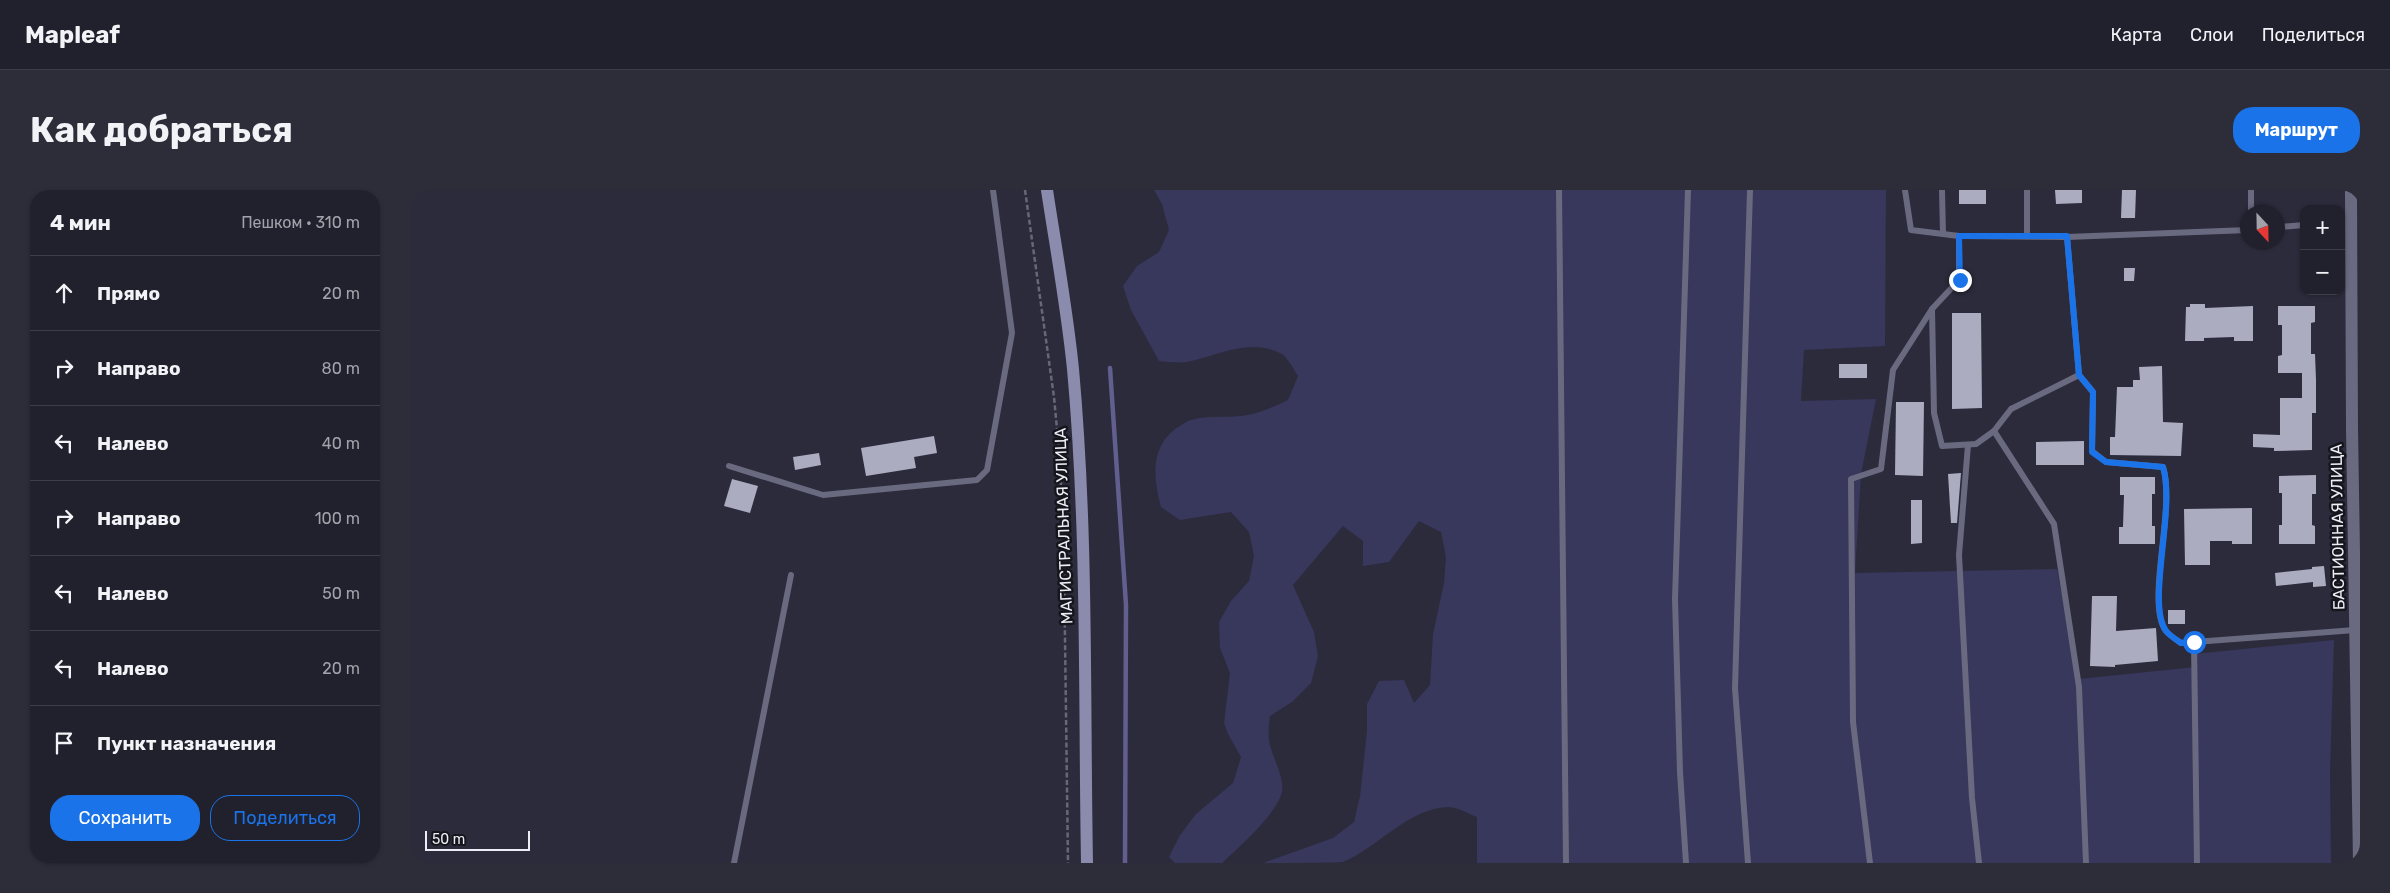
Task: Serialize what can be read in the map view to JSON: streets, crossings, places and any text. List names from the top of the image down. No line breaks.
{"streets":{"main road":["МАГИСТРАЛЬНАЯ УЛИЦА"],"street":["БАСТИОННАЯ УЛИЦА"]},"scale_bar":"50 m","north":"bottom","page":{"header":"Mapleaf","nav":["Карта","Слои","Поделиться"],"buttons":["Маршрут",["Сохранить","Поделиться"]],"title":"Как добраться","heading":["4 мин","Пешком · 310 m"],"map_buttons":["+","−"],"list":[["Прямо","20 m"],["Направо","80 m"],["Налево","40 m"],["Направо","100 m"],["Налево","50 m"],["Налево","20 m"],"Пункт назначения"],"scale":"50 m"}}
